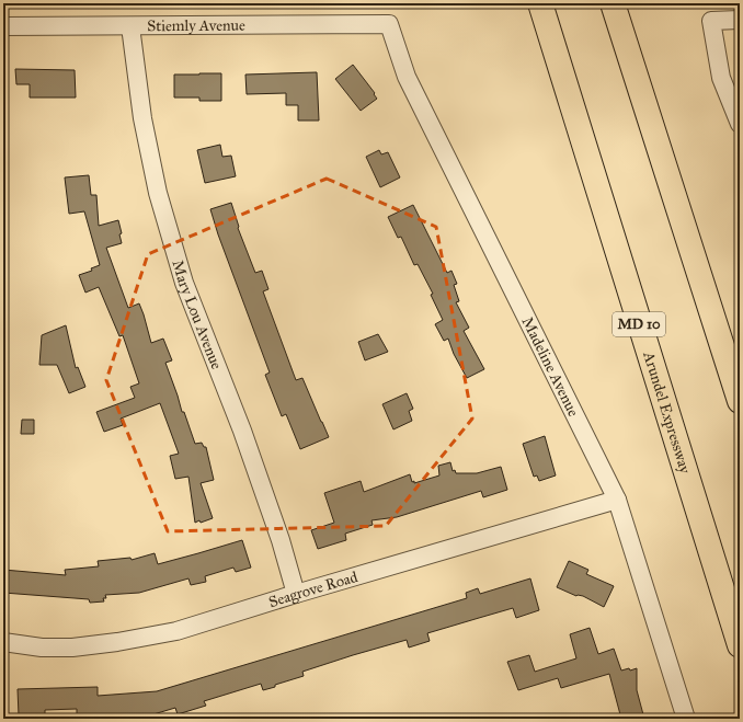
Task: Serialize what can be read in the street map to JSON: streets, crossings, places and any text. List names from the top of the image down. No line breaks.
{"streets":{"highway":["MD 10","Arundel Expressway"],"street":["Stiemly Avenue","Mary Lou Avenue","Madeline Avenue","Seagrove Road"]},"crossings":[["Stiemly Avenue","Mary Lou Avenue"],["Stiemly Avenue","Madeline Avenue"],["Mary Lou Avenue","Seagrove Road"],["Madeline Avenue","Seagrove Road"]]}
